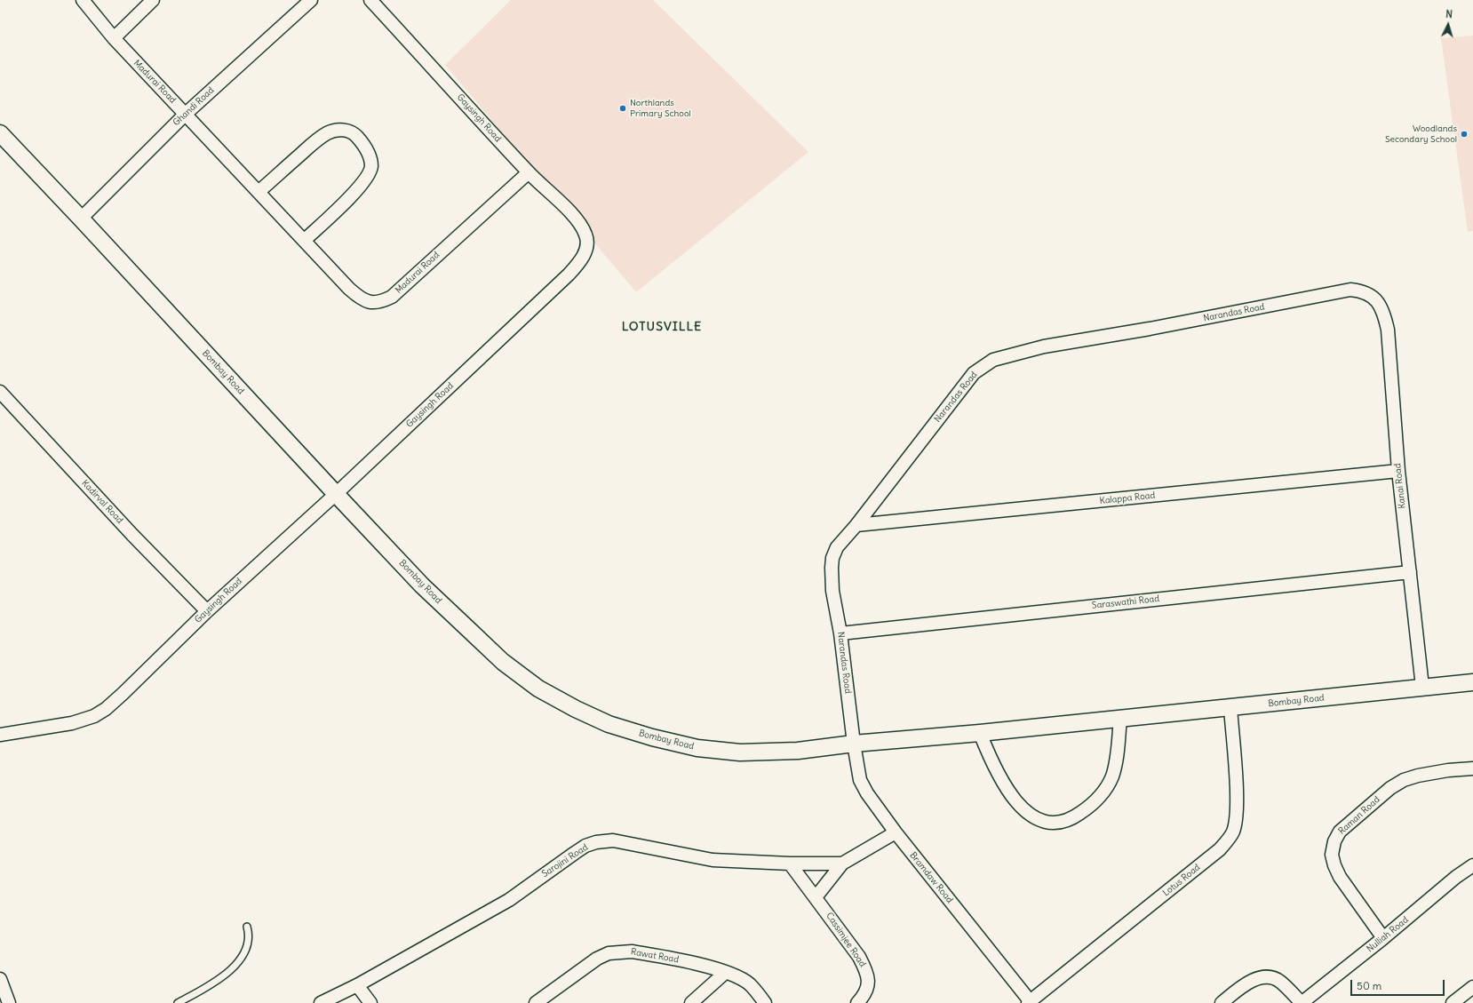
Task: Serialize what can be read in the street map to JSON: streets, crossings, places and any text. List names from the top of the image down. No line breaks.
{"streets":{"street":["Madurai Road","Ghandi Road","Gaysingh Road","Narandas Road","Bombay Road","Kanai Road","Kalappa Road","Kadirval Road","Saraswathi Road","Raman Road","Sarojini Road","Bramdaw Road","Lotus Road","Nulliah Road","Cassimjee Road","Rawat Road"]},"crossings":[["Madurai Road","Ghandi Road"],["Madurai Road","Gaysingh Road"],["Ghandi Road","Bombay Road"],["Gaysingh Road","Bombay Road"],["Gaysingh Road","Kadirval Road"],["Narandas Road","Bombay Road"],["Narandas Road","Kanai Road"],["Narandas Road","Kalappa Road"],["Narandas Road","Saraswathi Road"],["Narandas Road","Bramdaw Road"],["Bombay Road","Kanai Road"],["Bombay Road","Bramdaw Road"],["Bombay Road","Lotus Road"],["Kanai Road","Kalappa Road"],["Kanai Road","Saraswathi Road"],["Raman Road","Nulliah Road"],["Sarojini Road","Cassimjee Road"],["Bramdaw Road","Lotus Road"]],"districts":["LOTUSVILLE"],"places":["Northlands Primary School","Woodlands Secondary School"],"scale_bar":"50 m","north":"top"}
